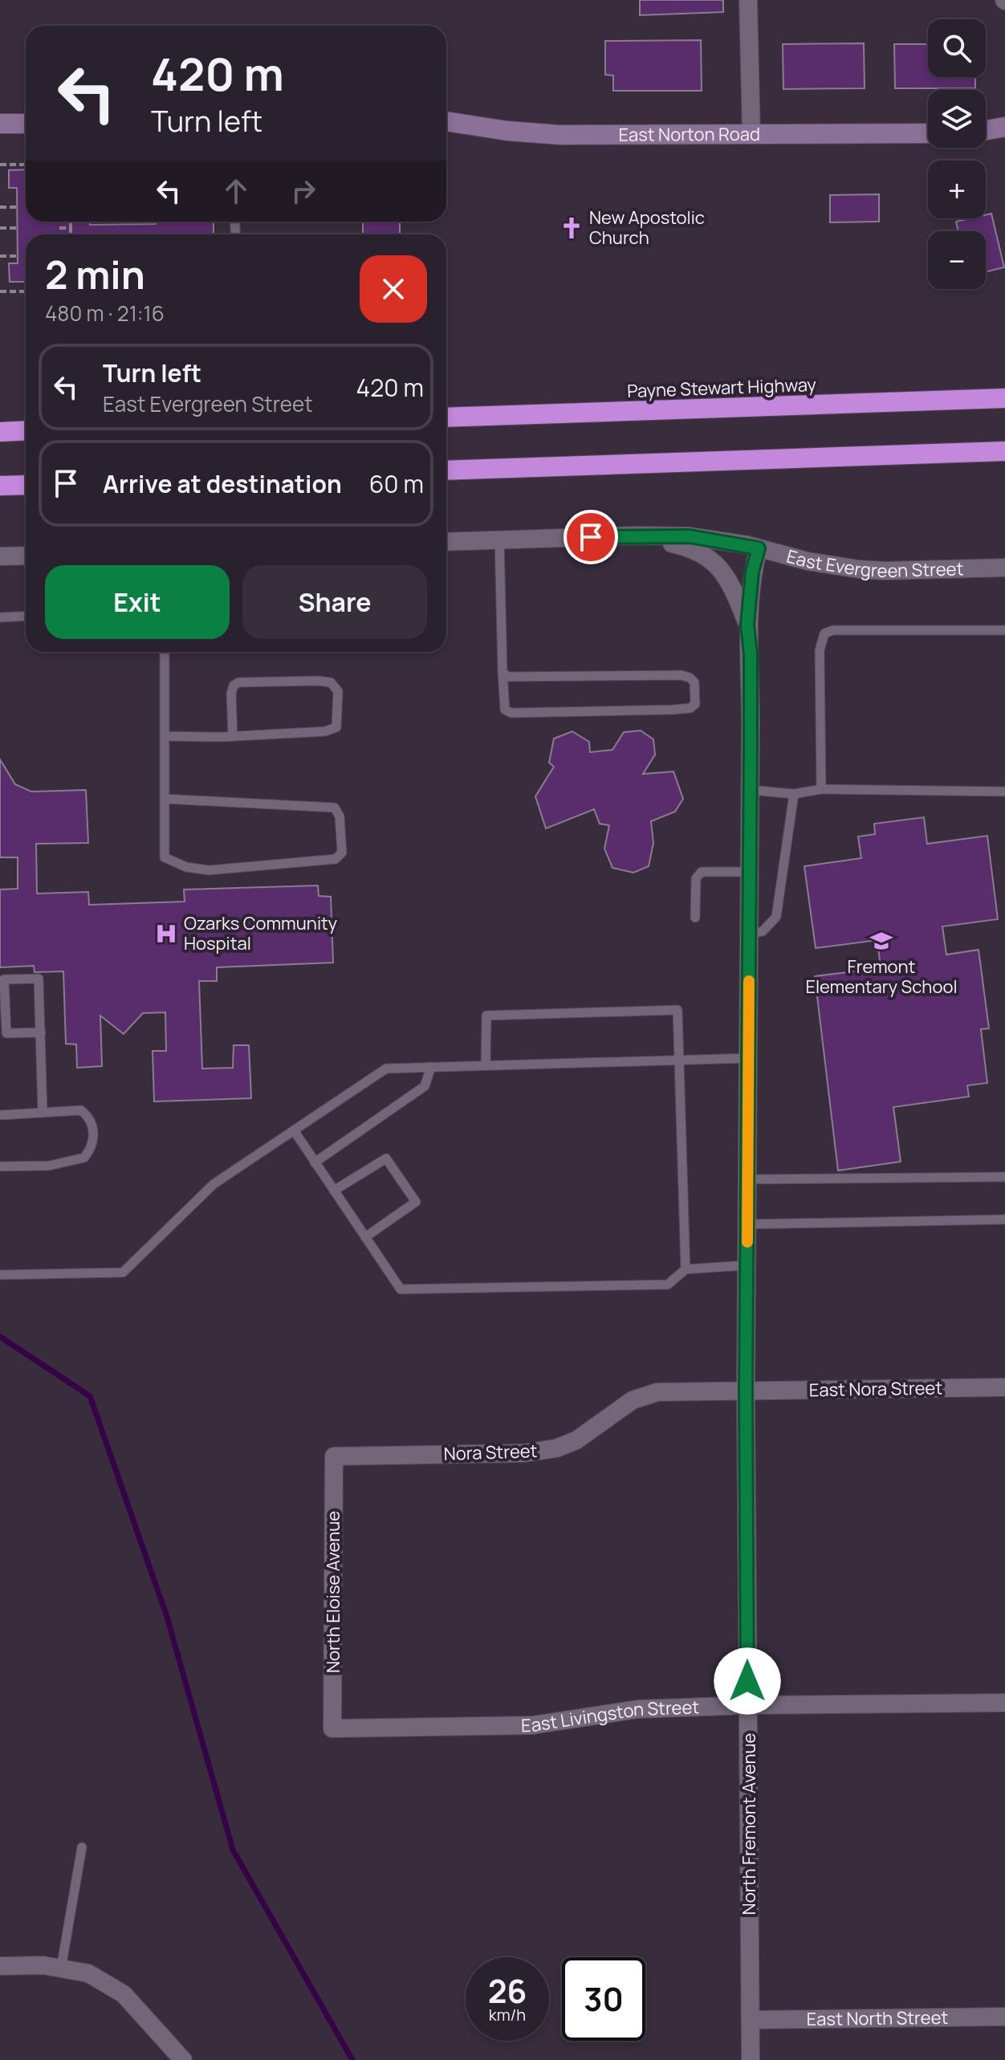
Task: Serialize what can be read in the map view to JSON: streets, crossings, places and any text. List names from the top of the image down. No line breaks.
{"streets":{"highway":["Payne Stewart Highway"],"main road":["East Norton Road"],"street":["East Evergreen Street","East Nora Street","Nora Street","North Eloise Avenue","East Livingston Street","North Fremont Avenue","East North Street"]},"crossings":[["East Evergreen Street","North Fremont Avenue"],["East Nora Street","Nora Street"],["East Nora Street","North Fremont Avenue"],["Nora Street","North Eloise Avenue"],["Nora Street","North Fremont Avenue"],["North Eloise Avenue","East Livingston Street"],["East Livingston Street","North Fremont Avenue"],["North Fremont Avenue","East North Street"]],"places":{"church":["New Apostolic Church"],"hospital":["Ozarks Community Hospital"],"school or university":["Fremont Elementary School"]},"page":{"map_buttons":["+","−"],"turn":["420 m","Turn left"],"heading":["2 min","480 m · 21:16"],"list":[{"name":"Turn left","note":"East Evergreen Street","value":"420 m"},{"name":"Arrive at destination","value":"60 m"}],"buttons":["Exit","Share"],"speed":"26 km/h","limit":"30"}}
